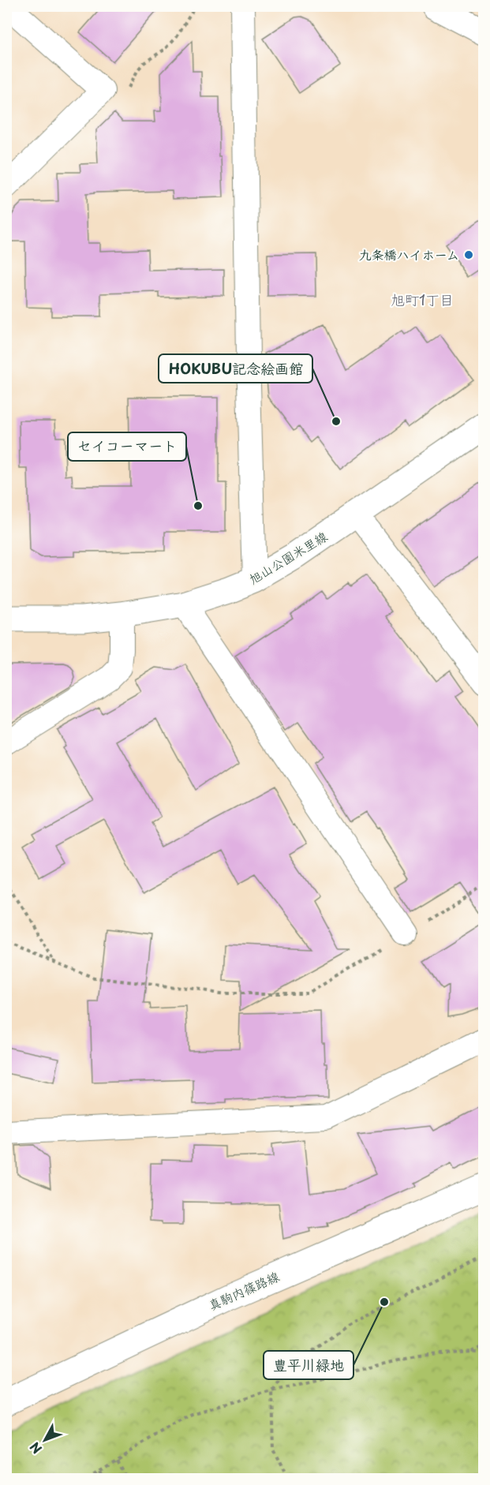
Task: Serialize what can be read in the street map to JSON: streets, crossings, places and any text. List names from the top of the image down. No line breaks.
{"streets":{"main road":["旭山公園米里線","真駒内篠路線"]},"districts":["旭町1丁目"],"places":["九条橋ハイホーム","HOKUBU記念絵画館","セイコーマート","豊平川緑地"],"north":"bottom left"}
